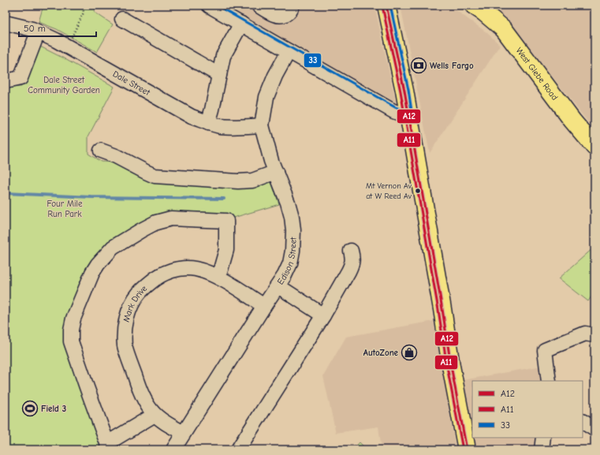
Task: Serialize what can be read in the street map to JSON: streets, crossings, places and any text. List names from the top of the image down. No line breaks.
{"streets":{"main road":["West Glebe Road"],"street":["Dale Street","Edison Street","Mark Drive"]},"crossings":[["Dale Street","Edison Street"],["Edison Street","Mark Drive"]],"parks":["Dale Street Community Garden","Four Mile Run Park"],"places":{"bank":["Wells Fargo"],"other":["Mt Vernon Av at W Reed Av"],"shop":["AutoZone"],"sports":["Field 3"]},"lines":["transit line A12","transit line 33","transit line A11"],"legend":["A12","A11","33"],"scale_bar":"50 m"}
